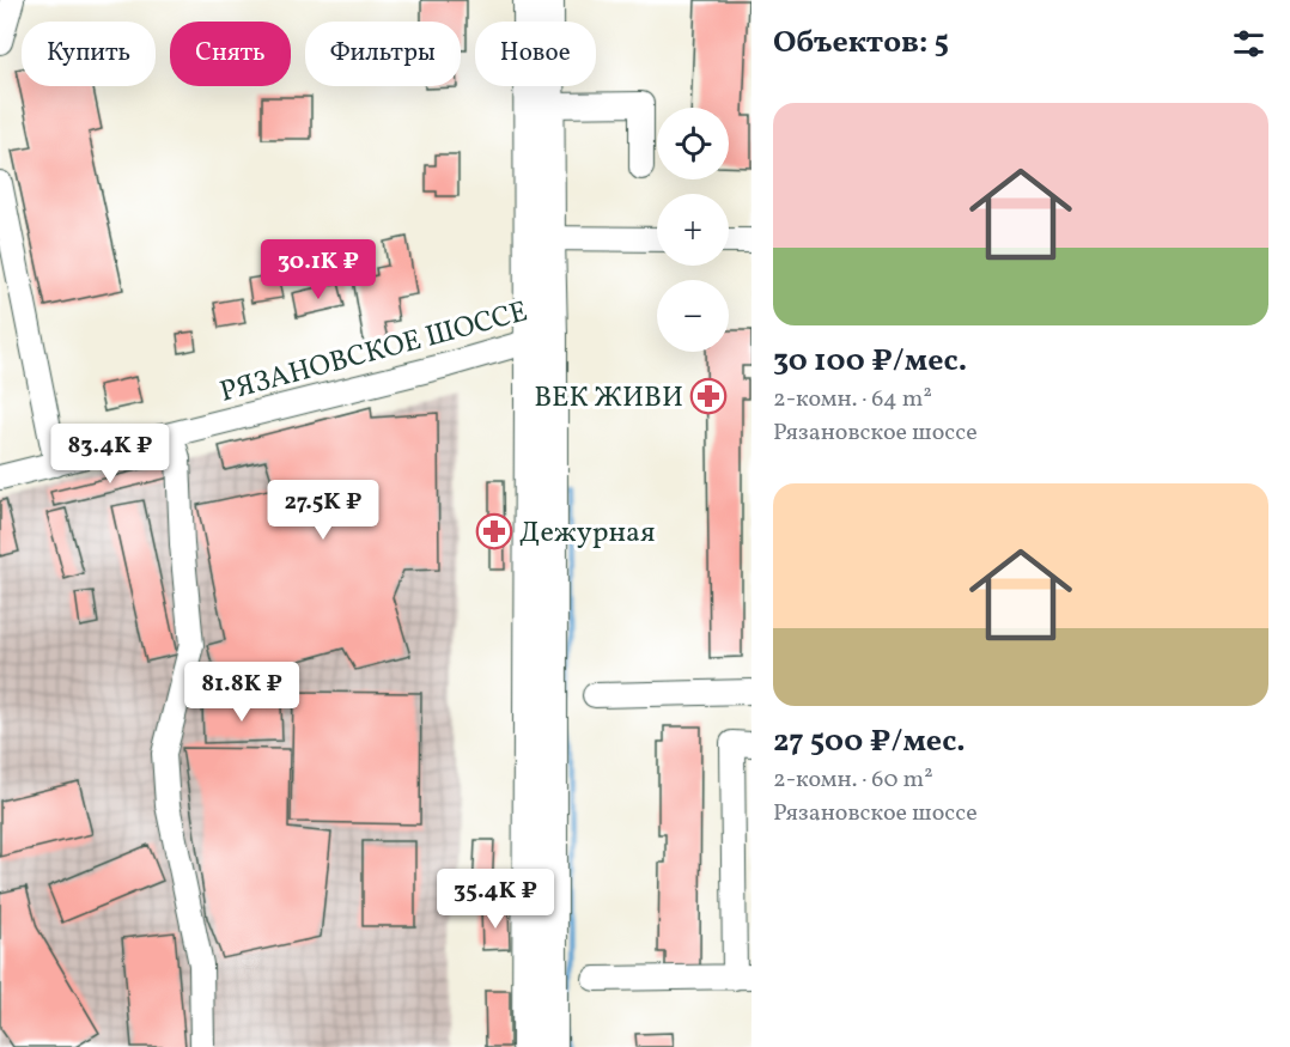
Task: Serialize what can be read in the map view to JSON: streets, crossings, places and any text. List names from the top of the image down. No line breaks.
{"streets":{"street":["РЯЗАНОВСКОЕ ШОССЕ"]},"places":{"pharmacy":["ВЕК ЖИВИ","Дежурная"]},"page":{"heading":"Объектов: 5","chip":["Купить","Снять","Фильтры","Новое"],"list":[{"name":"30 100 ₽/мес.","note":"2-комн. · 64 m² · Рязановское шоссе"},{"name":"27 500 ₽/мес.","note":"2-комн. · 60 m² · Рязановское шоссе"}],"map_buttons":["+","−"],"price":["30.1K ₽","83.4K ₽","27.5K ₽","81.8K ₽","35.4K ₽"]}}
